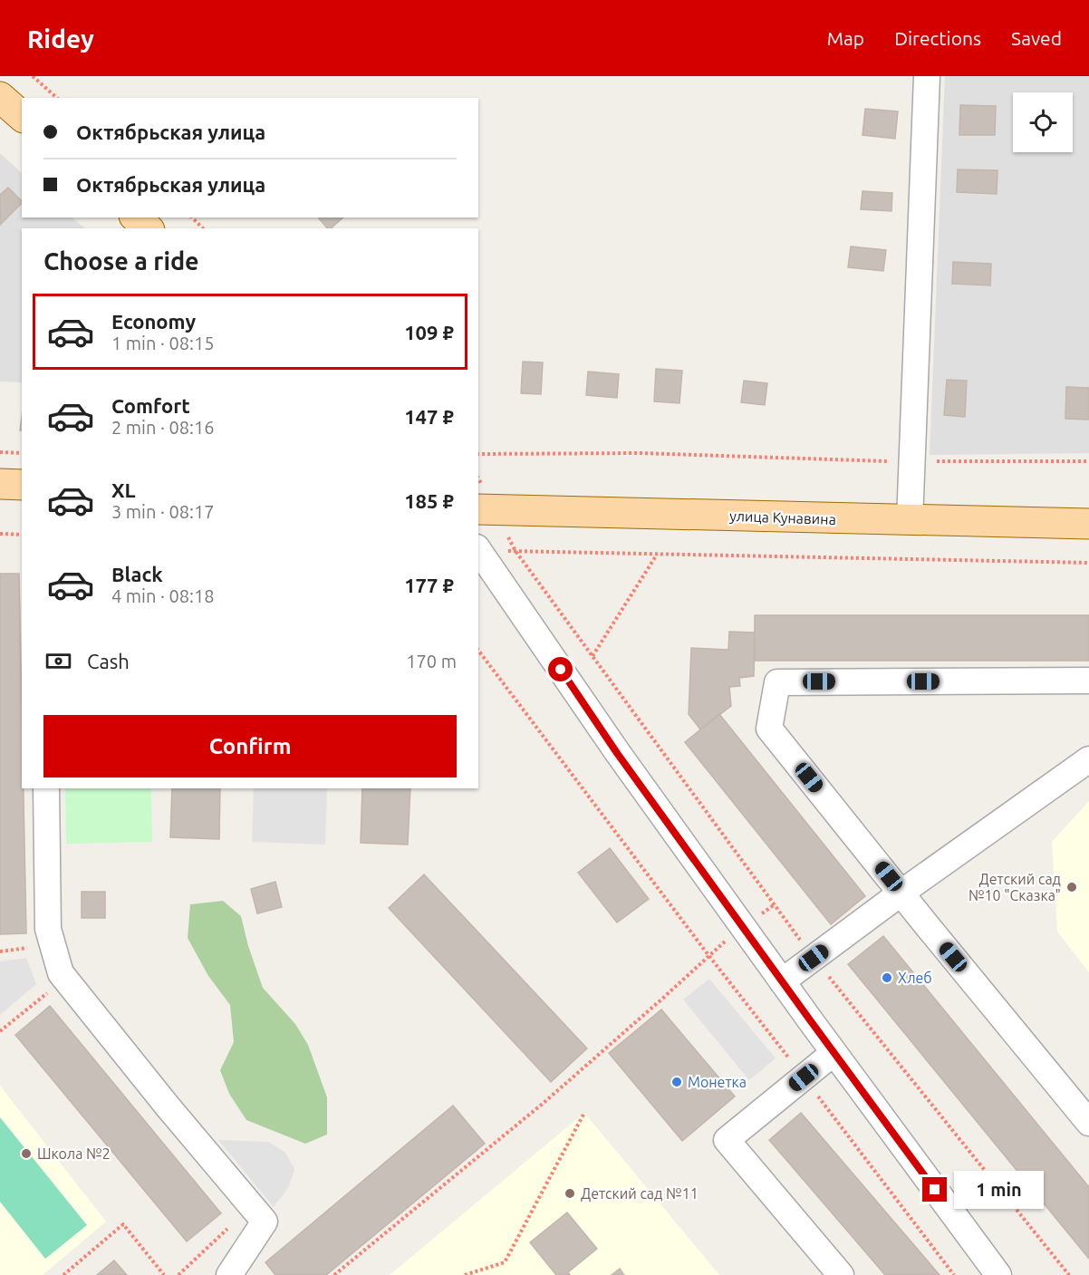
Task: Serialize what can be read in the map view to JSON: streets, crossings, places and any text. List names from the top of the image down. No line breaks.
{"streets":{"main road":["улица Кунавина"]},"places":["Детский сад №10 \"Сказка\"","Хлеб","Монетка","Школа №2","Детский сад №11"],"page":{"header":"Ridey","nav":["Map","Directions","Saved"],"banner":["Октябрьская улица","Октябрьская улица"],"heading":"Choose a ride","list":[{"name":"Economy","note":"1 min · 08:15","value":"109 ₽"},{"name":"Comfort","note":"2 min · 08:16","value":"147 ₽"},{"name":"XL","note":"3 min · 08:17","value":"185 ₽"},{"name":"Black","note":"4 min · 08:18","value":"177 ₽"}],"pay":["Cash","170 m"],"buttons":"Confirm","bubble":"1 min"}}
